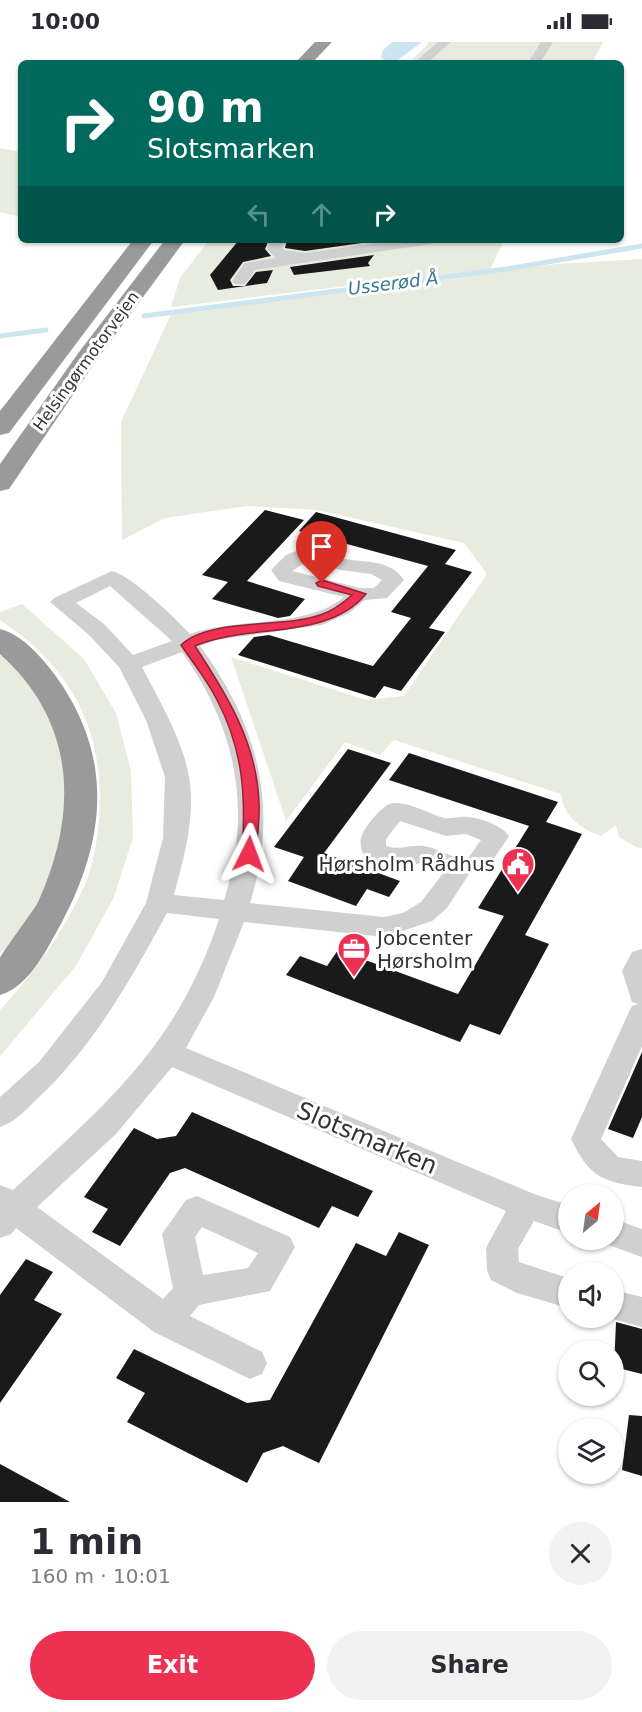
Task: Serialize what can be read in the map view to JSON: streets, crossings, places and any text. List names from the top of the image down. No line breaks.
{"streets":{"highway":["Helsingørmotorvejen"],"street":["Slotsmarken"]},"water":["Usserød Å"],"places":{"public building":["Hørsholm Rådhus"],"office":["Jobcenter Hørsholm"]},"north":"top right","page":{"status":"10:00","turn":["90 m","Slotsmarken"],"heading":["1 min","160 m · 10:01"],"buttons":["Exit","Share"]}}
